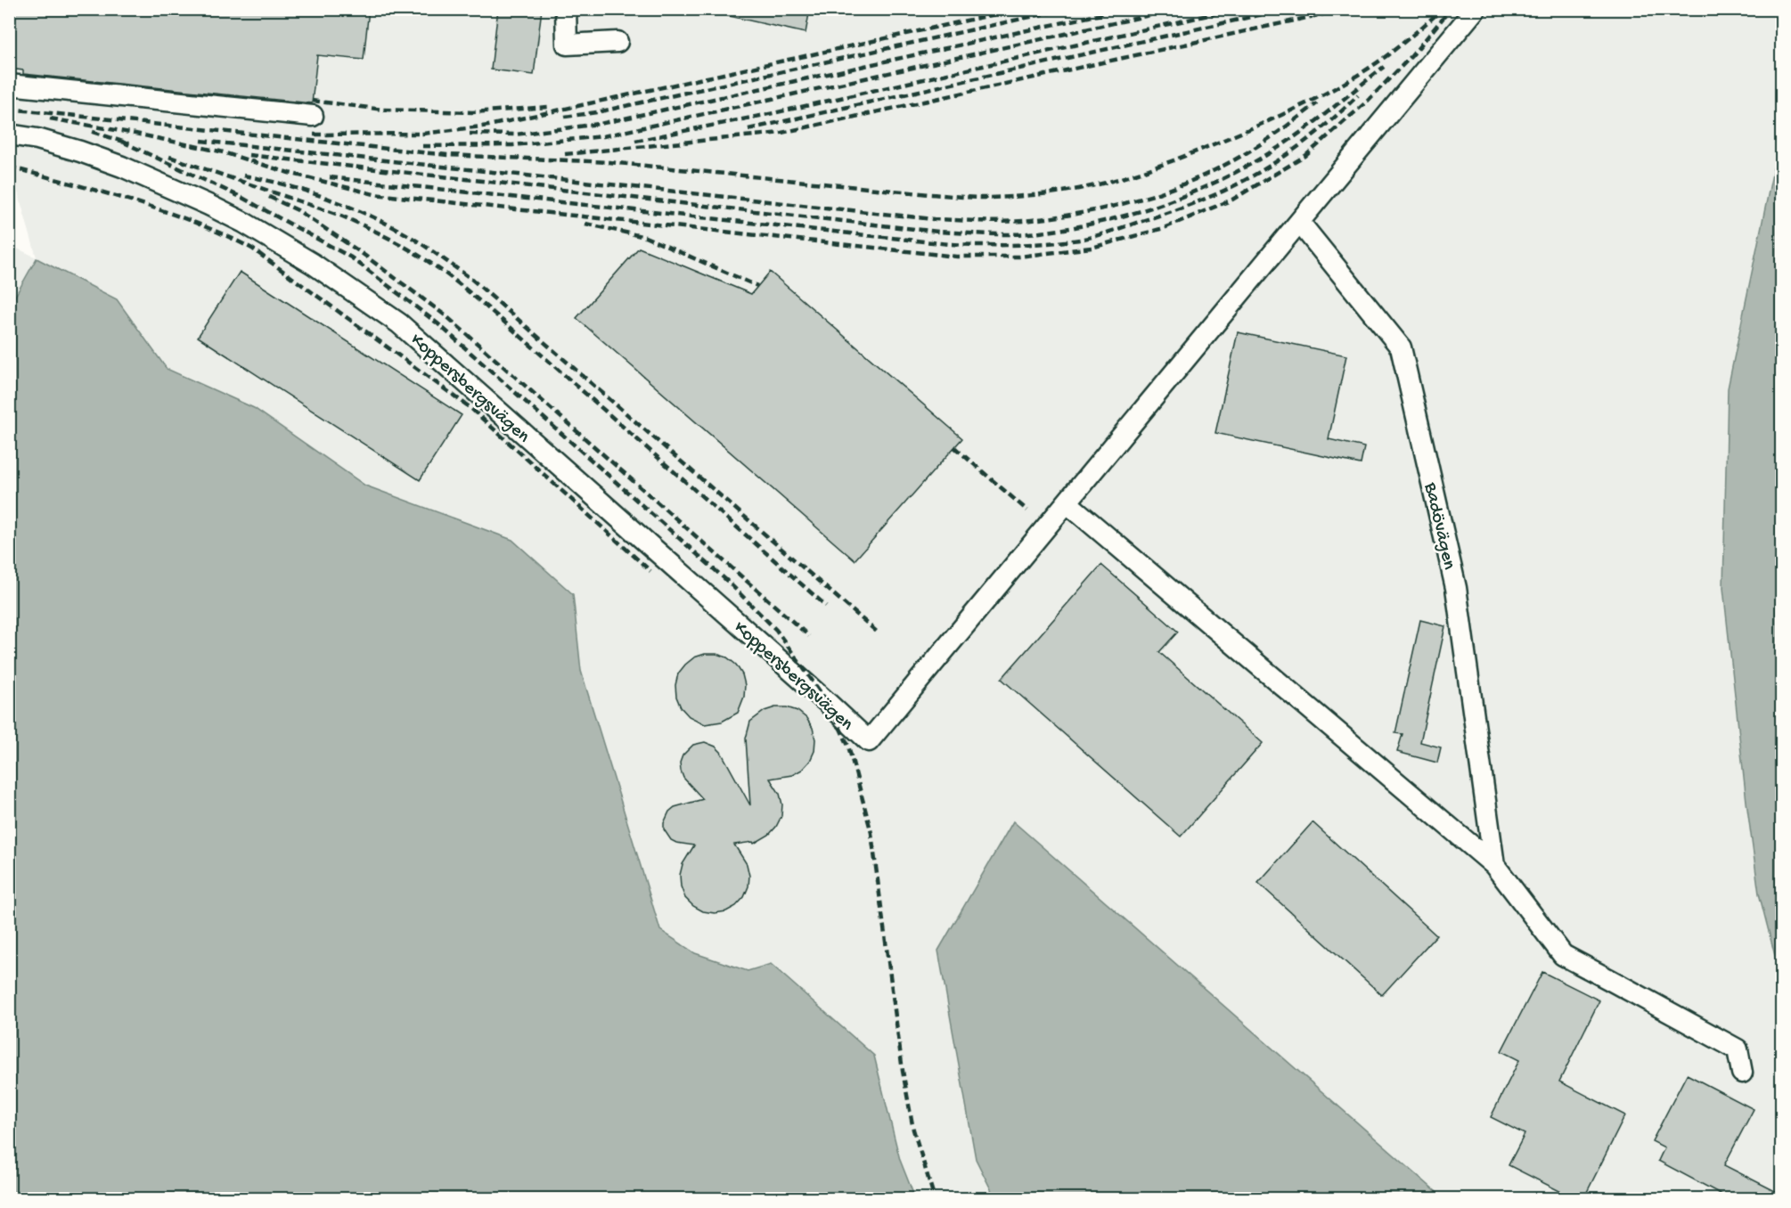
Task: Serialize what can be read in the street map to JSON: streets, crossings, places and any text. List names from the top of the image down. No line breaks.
{"streets":{"street":["Koppersbergsvägen","Badövägen"]}}
